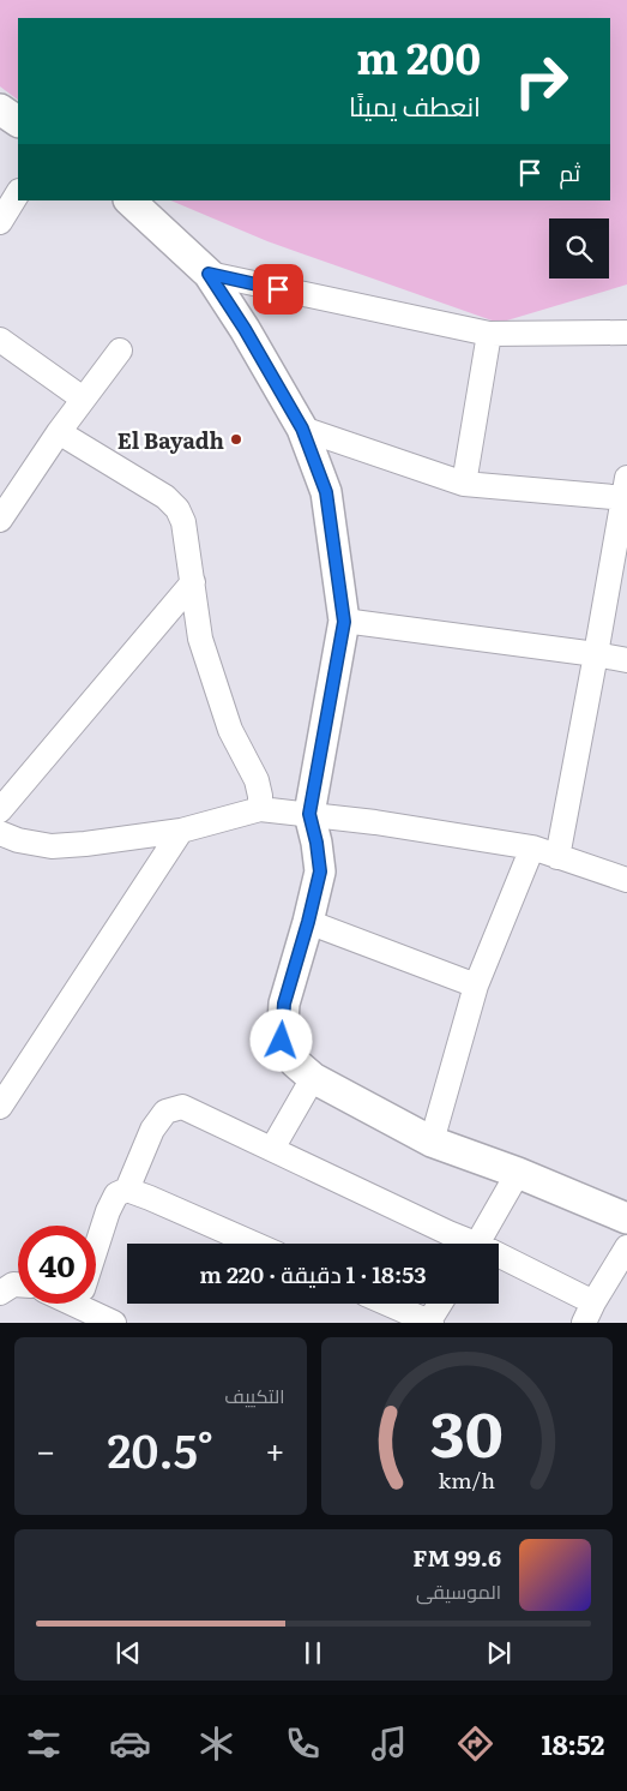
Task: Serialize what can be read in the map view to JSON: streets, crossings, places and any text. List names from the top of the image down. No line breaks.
{"places":["El Bayadh"],"page":{"turn":["200 m","انعطف يمينًا"],"then":"ثم","limit":"40","trip":"18:53 · 1 دقيقة · 220 m","tile":"التكييف","heat":["−","20.5°","+"],"song":["99.6 FM","الموسيقى"],"tabs":"18:52","gauge":["30","km/h"]}}
